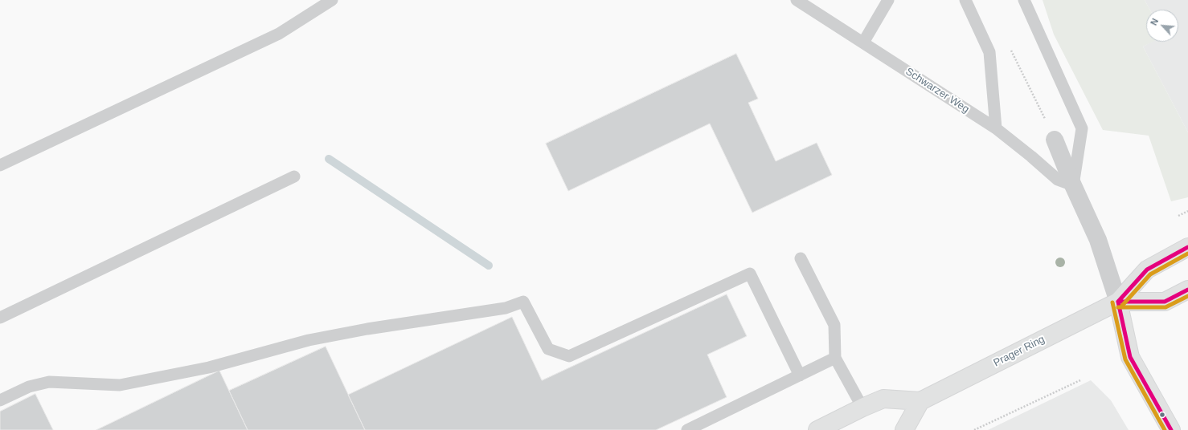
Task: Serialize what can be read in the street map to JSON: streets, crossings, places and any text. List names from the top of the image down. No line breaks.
{"streets":{"main road":["Prager Ring"],"lane":["Schwarzer Weg"]},"north":"top left"}
